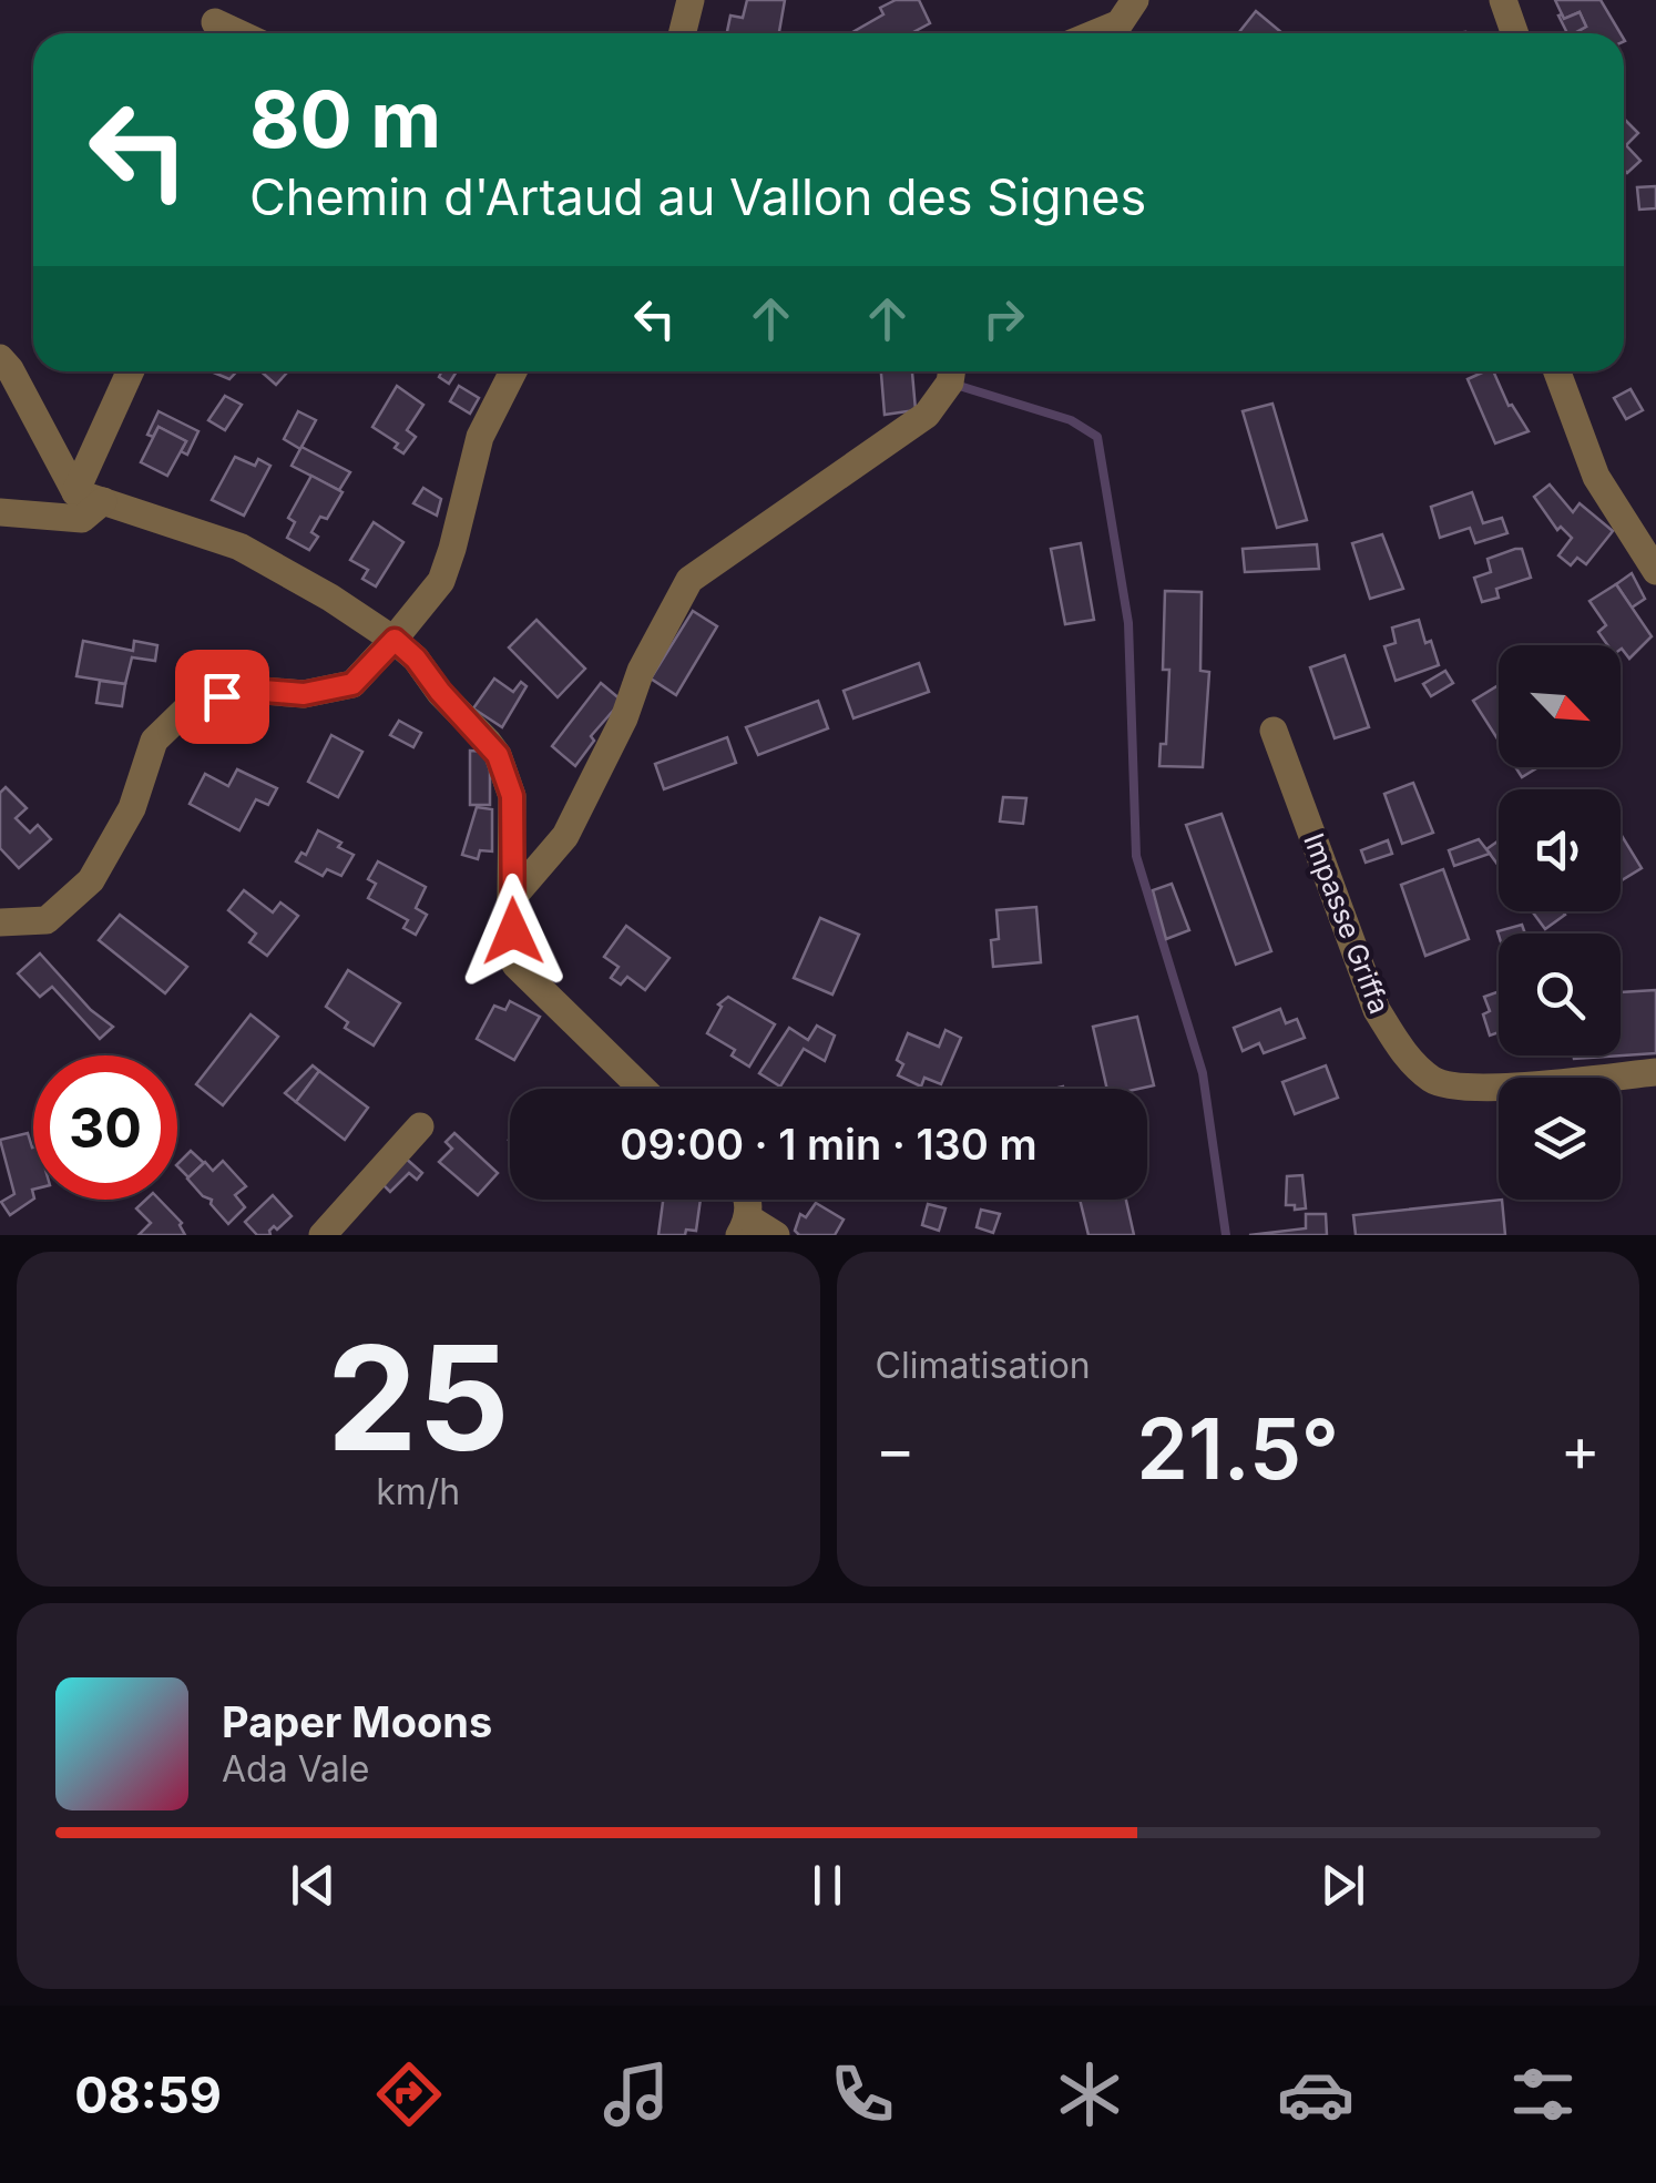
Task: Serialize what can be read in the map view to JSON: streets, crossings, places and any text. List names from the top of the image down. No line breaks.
{"streets":{"street":["Impasse Griffa"]},"north":"bottom right","page":{"turn":["80 m","Chemin d'Artaud au Vallon des Signes"],"limit":"30","trip":"09:00 · 1 min · 130 m","tile":[["25","km/h"],"Climatisation"],"heat":["−","21.5°","+"],"song":["Paper Moons","Ada Vale"],"tabs":"08:59"}}
